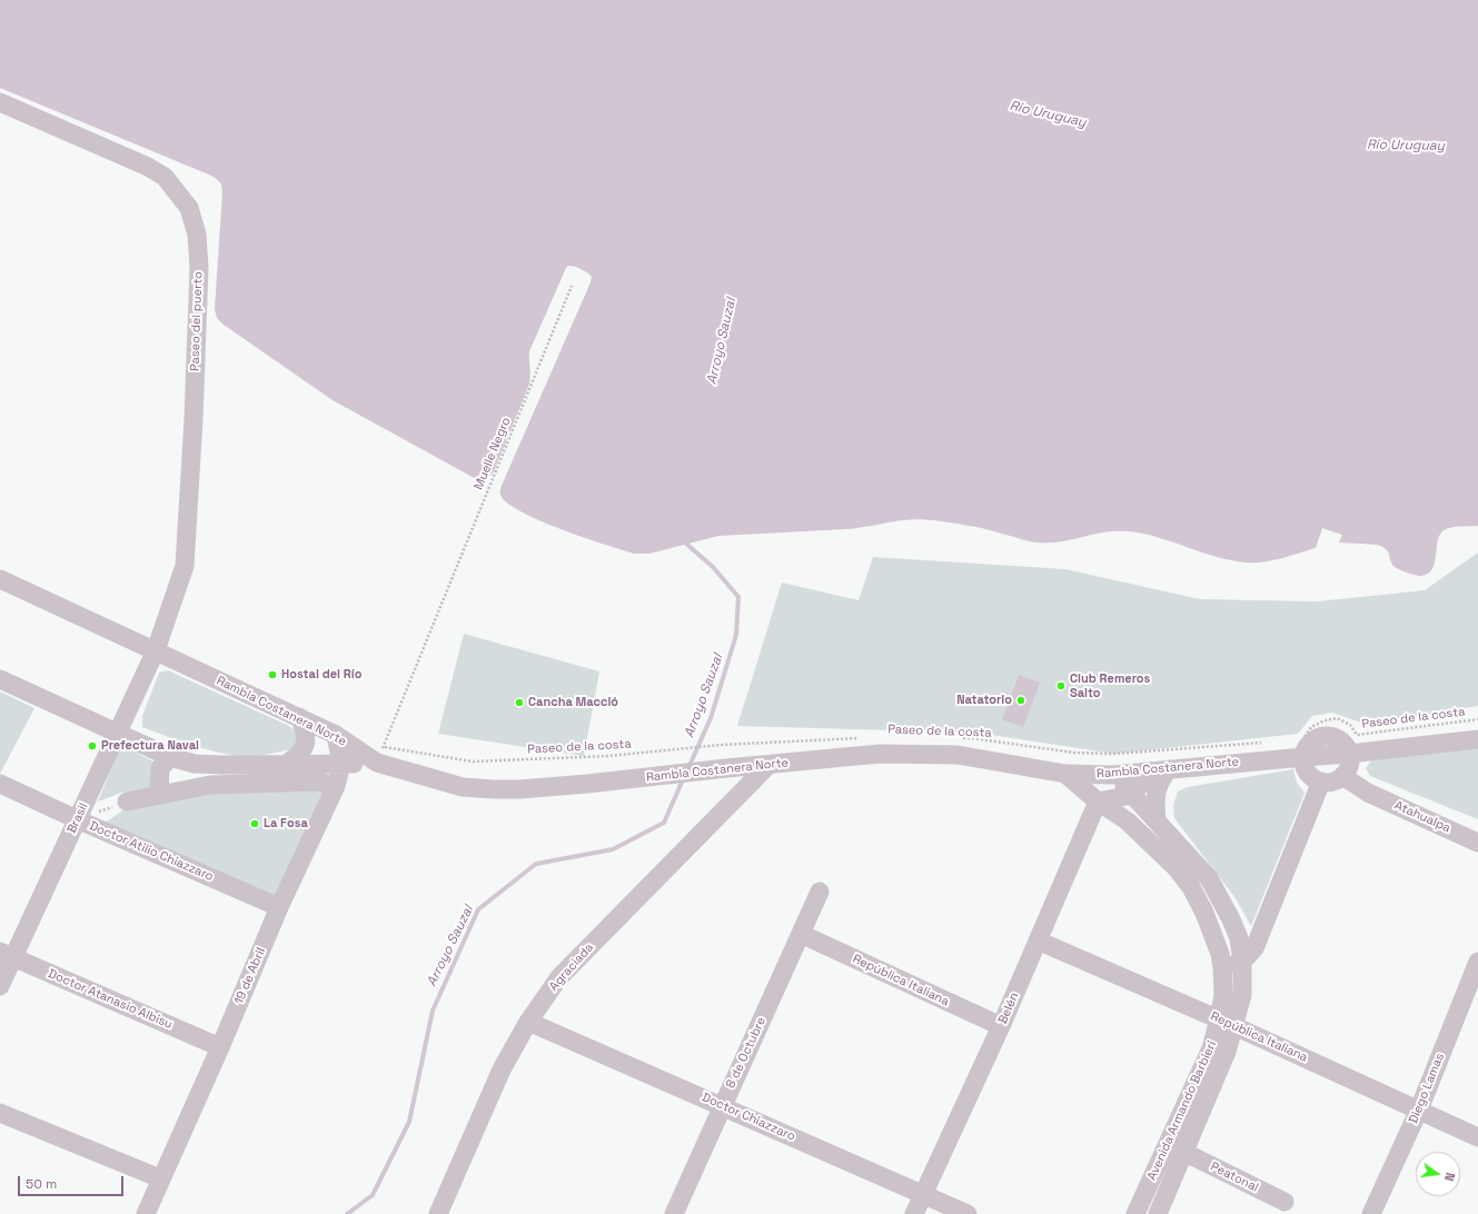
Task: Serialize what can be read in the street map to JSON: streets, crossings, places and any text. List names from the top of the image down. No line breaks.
{"streets":{"street":["Paseo del puerto","Rambla Costanera Norte","Atahualpa","Brasil","Doctor Atilio Chiazzaro","Agraciada","19 de Abril","República Italiana","Doctor Atanasio Albisu","Belén","8 de Octubre","Diego Lamas","Avenida Armando Barbieri","Doctor Chiazzaro","Peatonal"],"path":["Muelle Negro","Paseo de la costa"]},"crossings":[["Paseo del puerto","Rambla Costanera Norte"],["Paseo del puerto","Brasil"],["Muelle Negro","Rambla Costanera Norte"],["Muelle Negro","Paseo de la costa"],["Rambla Costanera Norte","Paseo de la costa"],["Rambla Costanera Norte","Atahualpa"],["Rambla Costanera Norte","Brasil"],["Rambla Costanera Norte","Agraciada"],["Rambla Costanera Norte","19 de Abril"],["Rambla Costanera Norte","Avenida Armando Barbieri"],["Paseo de la costa","Atahualpa"],["Brasil","Doctor Atilio Chiazzaro"],["Brasil","Doctor Atanasio Albisu"],["Doctor Atilio Chiazzaro","19 de Abril"],["Agraciada","Doctor Chiazzaro"],["19 de Abril","Doctor Atanasio Albisu"],["República Italiana","Belén"],["República Italiana","8 de Octubre"],["República Italiana","Diego Lamas"],["República Italiana","Avenida Armando Barbieri"],["Belén","Avenida Armando Barbieri"],["Belén","Doctor Chiazzaro"],["8 de Octubre","Doctor Chiazzaro"],["Avenida Armando Barbieri","Peatonal"]],"water":["Río Uruguay","Arroyo Sauzal"],"places":["Hostal del Río","Club Remeros Salto","Natatorio","Cancha Macció","Prefectura Naval","La Fosa"],"scale_bar":"50 m","north":"right"}
